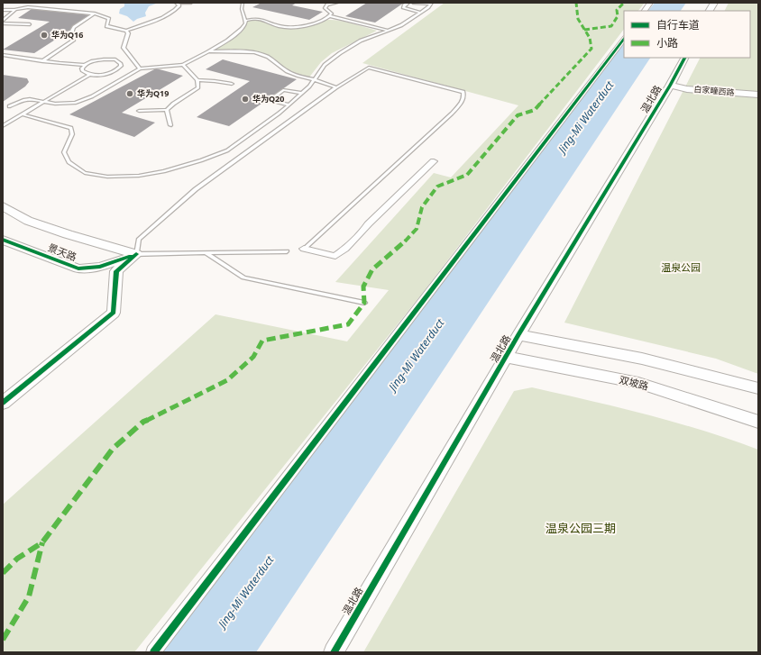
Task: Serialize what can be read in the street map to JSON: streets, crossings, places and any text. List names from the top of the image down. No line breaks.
{"streets":{"main road":["白家疃西路","温北路","景天路","双坡路"]},"crossings":[["白家疃西路","温北路"],["温北路","双坡路"]],"water":["Jing-Mi Waterduct"],"parks":["温泉公园","温泉公园三期"],"places":["华为Q16","华为Q19","华为Q20"],"legend":["自行车道","小路"]}
